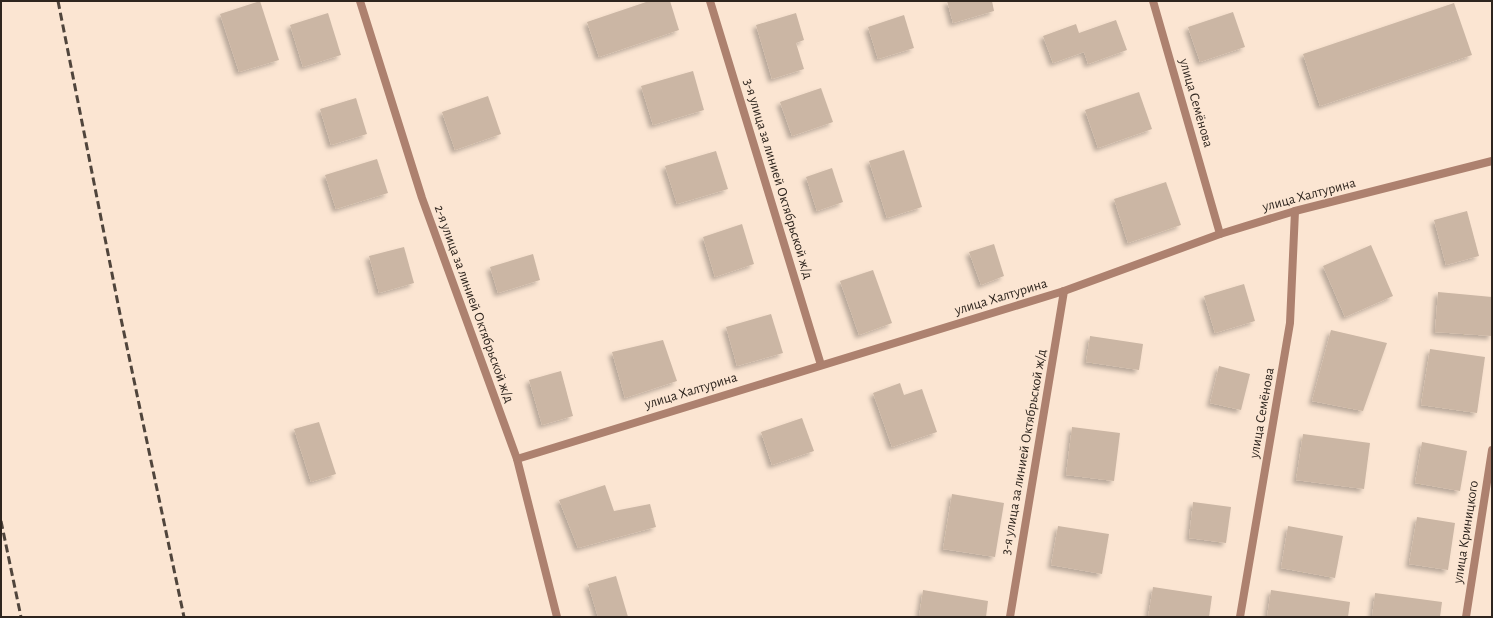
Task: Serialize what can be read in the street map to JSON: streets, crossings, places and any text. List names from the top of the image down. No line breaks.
{"streets":{"street":["улица Семёнова","3-я улица за линией Октябрьской ж/д","улица Халтурина","2-я улица за линией Октябрьской ж/д","улица Криницкого"]},"crossings":[["улица Семёнова","улица Халтурина"],["3-я улица за линией Октябрьской ж/д","улица Халтурина"],["улица Халтурина","2-я улица за линией Октябрьской ж/д"]]}
